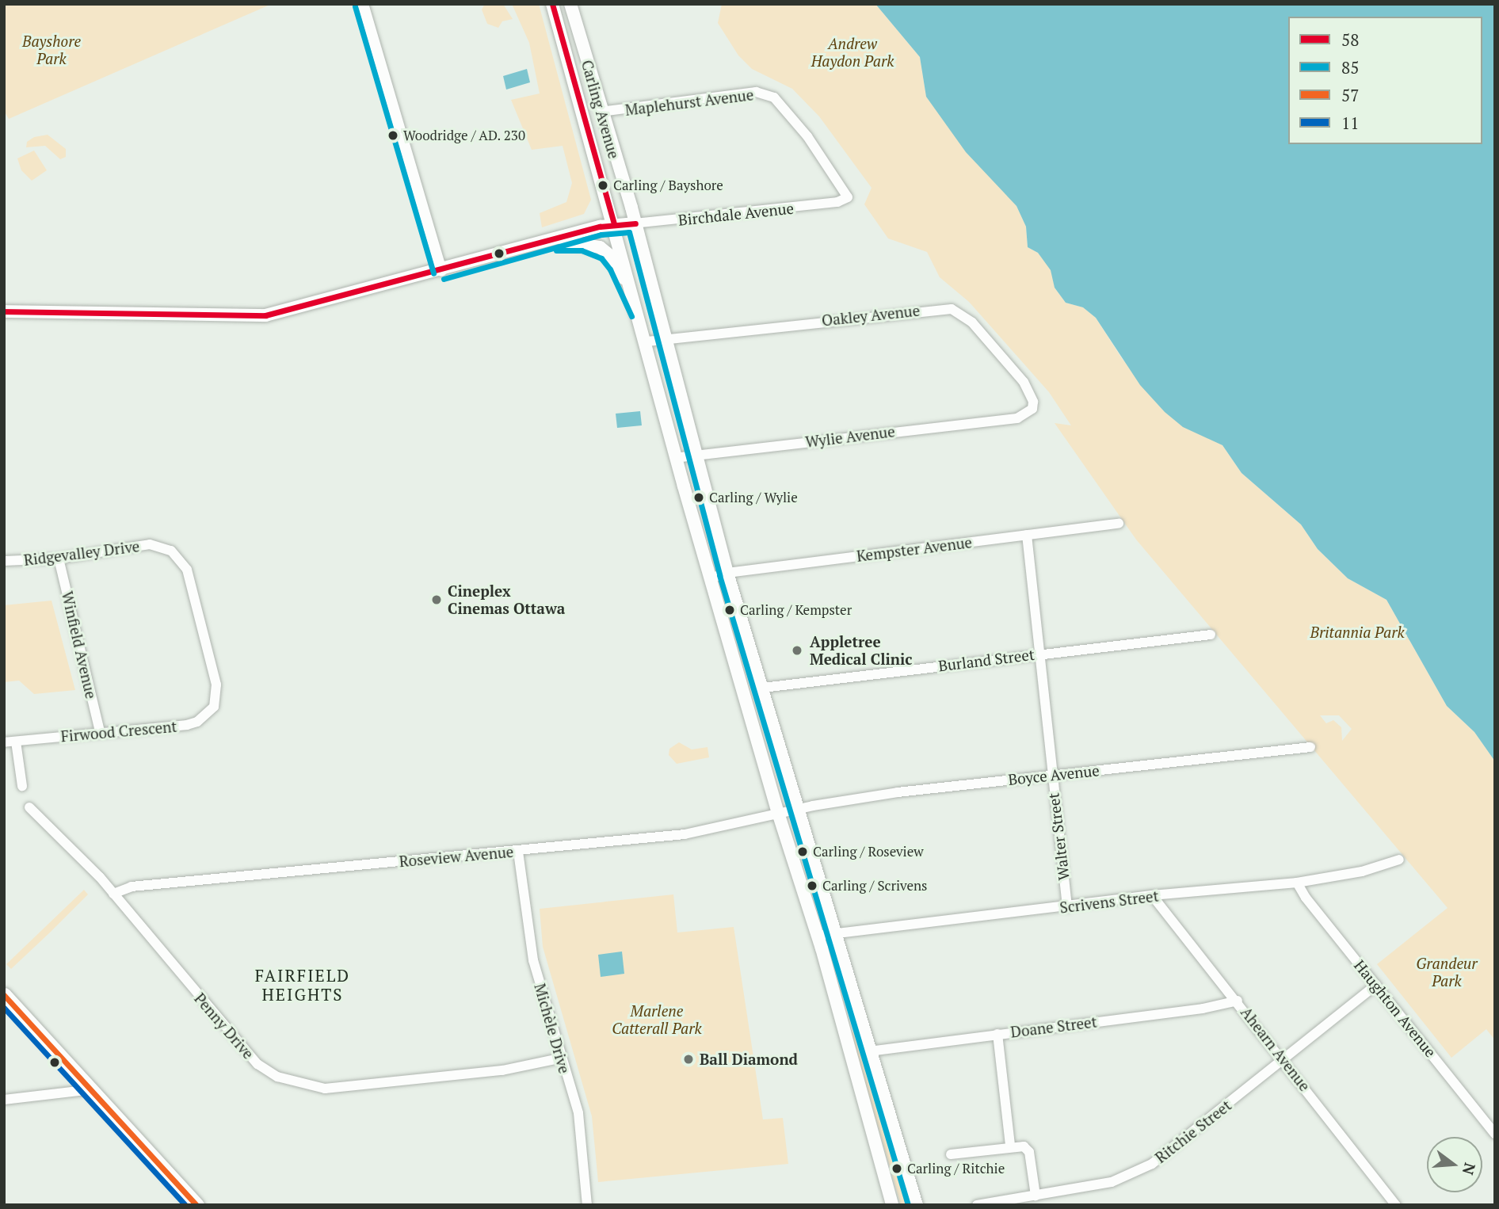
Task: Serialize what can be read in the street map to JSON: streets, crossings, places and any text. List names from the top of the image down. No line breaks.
{"streets":{"main road":["Carling Avenue"],"street":["Maplehurst Avenue","Birchdale Avenue","Oakley Avenue","Wylie Avenue","Kempster Avenue","Ridgevalley Drive","Winfield Avenue","Burland Street","Firwood Crescent","Boyce Avenue","Walter Street","Roseview Avenue","Scrivens Street","Haughton Avenue","Penny Drive","Doane Street","Michèle Drive","Ahearn Avenue","Ritchie Street"]},"crossings":[["Maplehurst Avenue","Carling Avenue"],["Maplehurst Avenue","Birchdale Avenue"],["Carling Avenue","Birchdale Avenue"],["Carling Avenue","Oakley Avenue"],["Carling Avenue","Wylie Avenue"],["Carling Avenue","Kempster Avenue"],["Carling Avenue","Burland Street"],["Carling Avenue","Boyce Avenue"],["Carling Avenue","Roseview Avenue"],["Carling Avenue","Scrivens Street"],["Carling Avenue","Doane Street"],["Oakley Avenue","Wylie Avenue"],["Kempster Avenue","Walter Street"],["Ridgevalley Drive","Winfield Avenue"],["Ridgevalley Drive","Firwood Crescent"],["Winfield Avenue","Firwood Crescent"],["Burland Street","Walter Street"],["Boyce Avenue","Walter Street"],["Boyce Avenue","Roseview Avenue"],["Walter Street","Scrivens Street"],["Roseview Avenue","Penny Drive"],["Roseview Avenue","Michèle Drive"],["Scrivens Street","Haughton Avenue"],["Scrivens Street","Ahearn Avenue"],["Haughton Avenue","Ritchie Street"],["Penny Drive","Michèle Drive"],["Doane Street","Ahearn Avenue"],["Ahearn Avenue","Ritchie Street"]],"districts":["FAIRFIELD HEIGHTS"],"parks":["Bayshore Park","Andrew Haydon Park","Britannia Park","Grandeur Park","Marlene Catterall Park"],"places":["Woodridge / AD. 230","Carling / Bayshore","Carling / Wylie","Cineplex Cinemas Ottawa","Carling / Kempster","Appletree Medical Clinic","Carling / Roseview","Carling / Scrivens","Ball Diamond","Carling / Ritchie"],"lines":["transit line 58","transit line 85","transit line 57","transit line 11"],"legend":["58","85","57","11"],"north":"right"}
